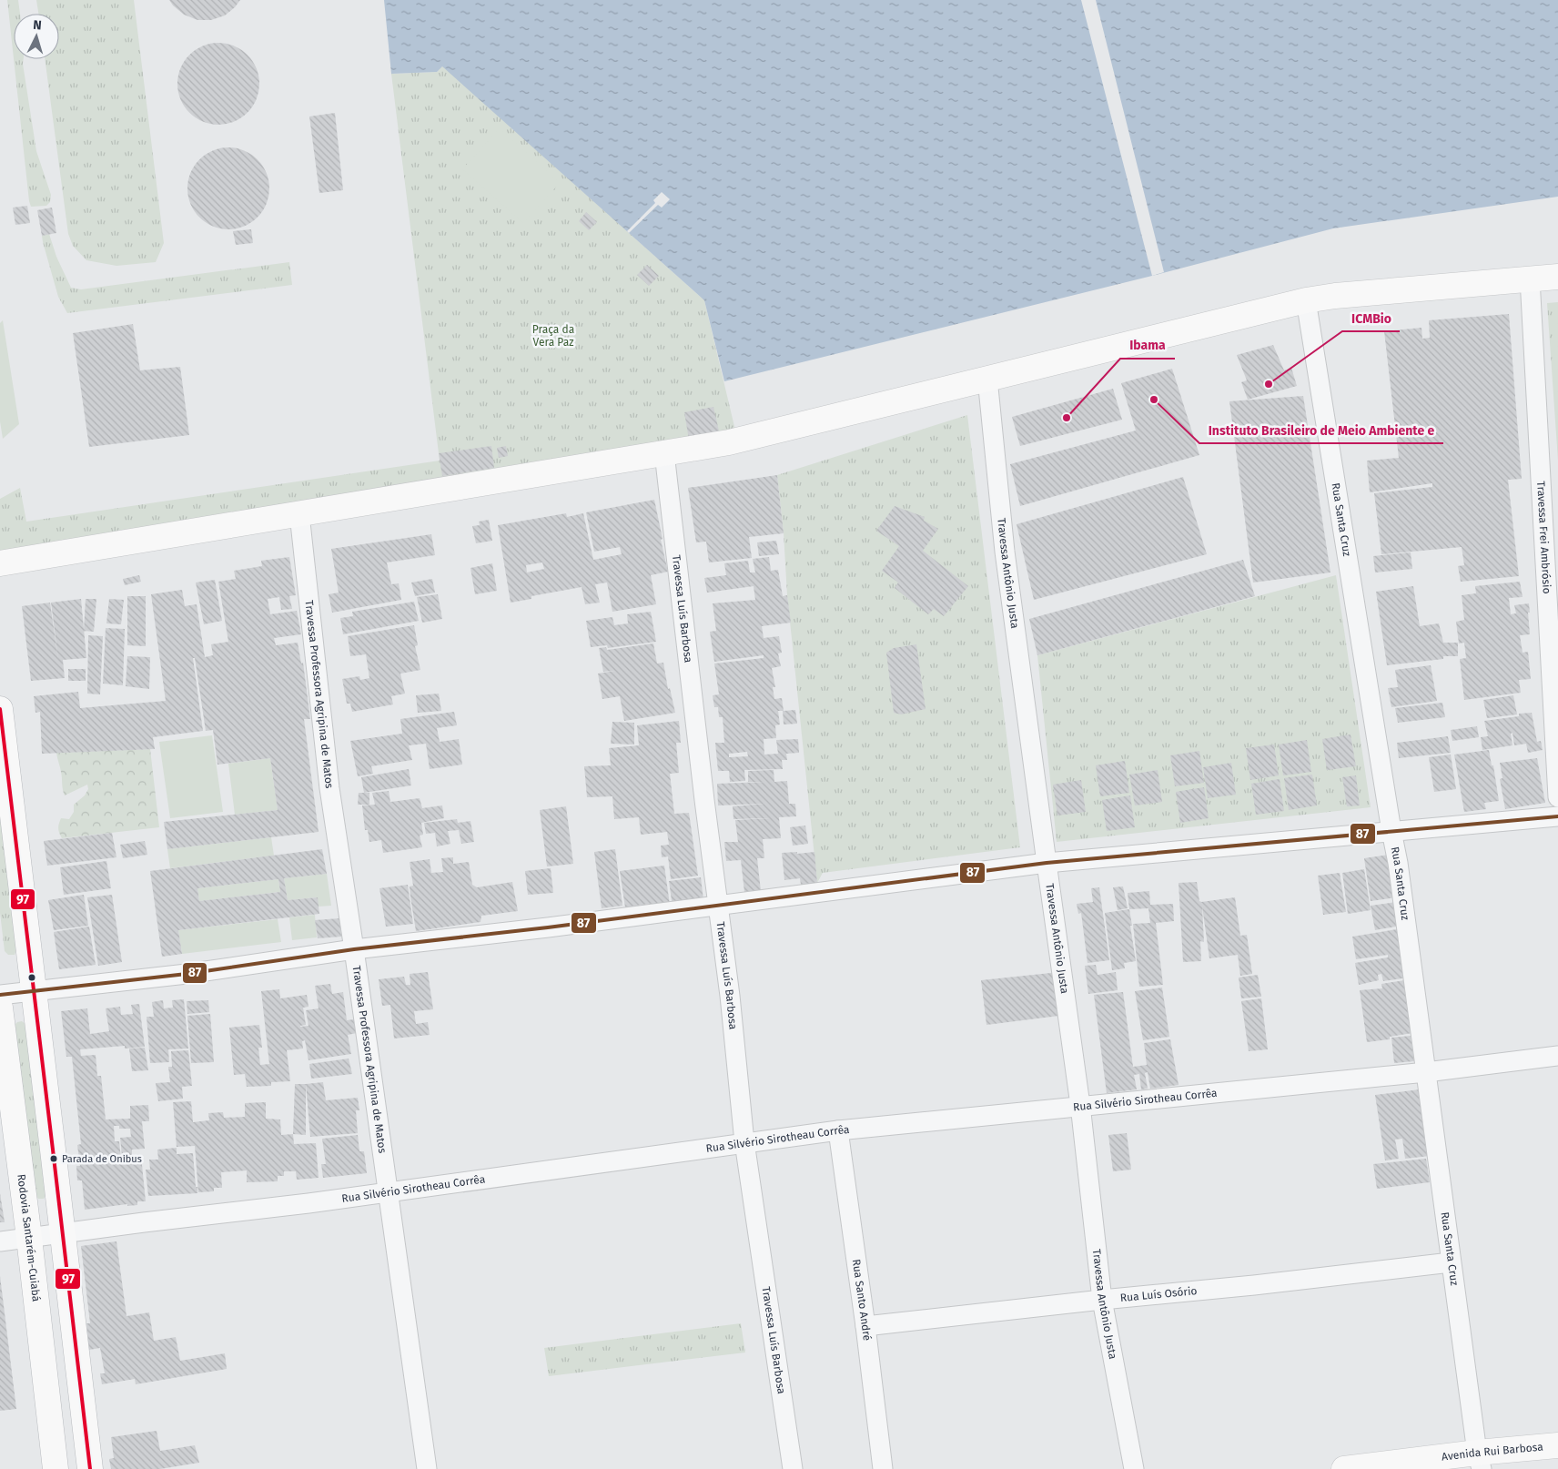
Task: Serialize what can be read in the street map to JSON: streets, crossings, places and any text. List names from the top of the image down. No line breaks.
{"streets":{"main road":["Rodovia Santarém-Cuiabá","Avenida Rui Barbosa"],"street":["Rua Santa Cruz","Travessa Frei Ambrósio","Travessa Antônio Justa","Travessa Luís Barbosa","Travessa Professora Agripina de Matos","Rua Silvério Sirotheau Corrêa","Rua Luís Osório","Rua Santo André"]},"crossings":[["Rua Santa Cruz","Rua Silvério Sirotheau Corrêa"],["Rua Santa Cruz","Rua Luís Osório"],["Rua Santa Cruz","Avenida Rui Barbosa"],["Travessa Antônio Justa","Rua Silvério Sirotheau Corrêa"],["Travessa Antônio Justa","Rua Luís Osório"],["Travessa Luís Barbosa","Rua Silvério Sirotheau Corrêa"],["Travessa Professora Agripina de Matos","Rua Silvério Sirotheau Corrêa"],["Rua Silvério Sirotheau Corrêa","Rodovia Santarém-Cuiabá"],["Rua Silvério Sirotheau Corrêa","Rua Santo André"],["Rua Luís Osório","Rua Santo André"]],"parks":["Praça da Vera Paz"],"places":["ICMBio","Instituto Brasileiro de Meio Ambiente e","Ibama","Parada de Onibus"],"lines":["transit line 97","transit line 87"],"north":"top"}
